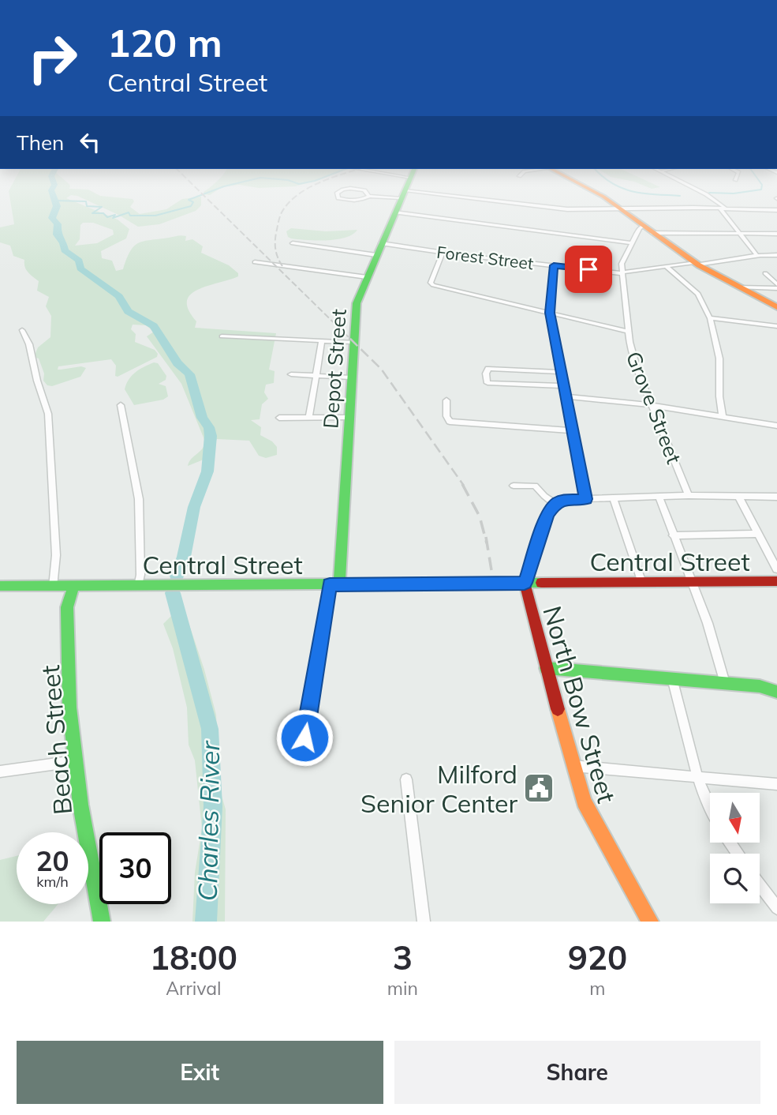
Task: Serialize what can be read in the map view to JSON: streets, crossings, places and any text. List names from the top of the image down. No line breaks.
{"streets":{"main road":["Depot Street","Central Street","North Bow Street","Beach Street"],"street":["Forest Street","Grove Street"]},"crossings":[["Forest Street","Depot Street"],["Forest Street","Grove Street"],["Depot Street","Central Street"],["Central Street","North Bow Street"],["Central Street","Beach Street"]],"water":["Charles River"],"places":{"public building":["Milford Senior Center"]},"north":"bottom","page":{"turn":["120 m","Central Street"],"then":"Then","speed":"20 km/h","limit":"30","eta":["18:00","Arrival","3","min","920","m"],"buttons":["Exit","Share"]}}
